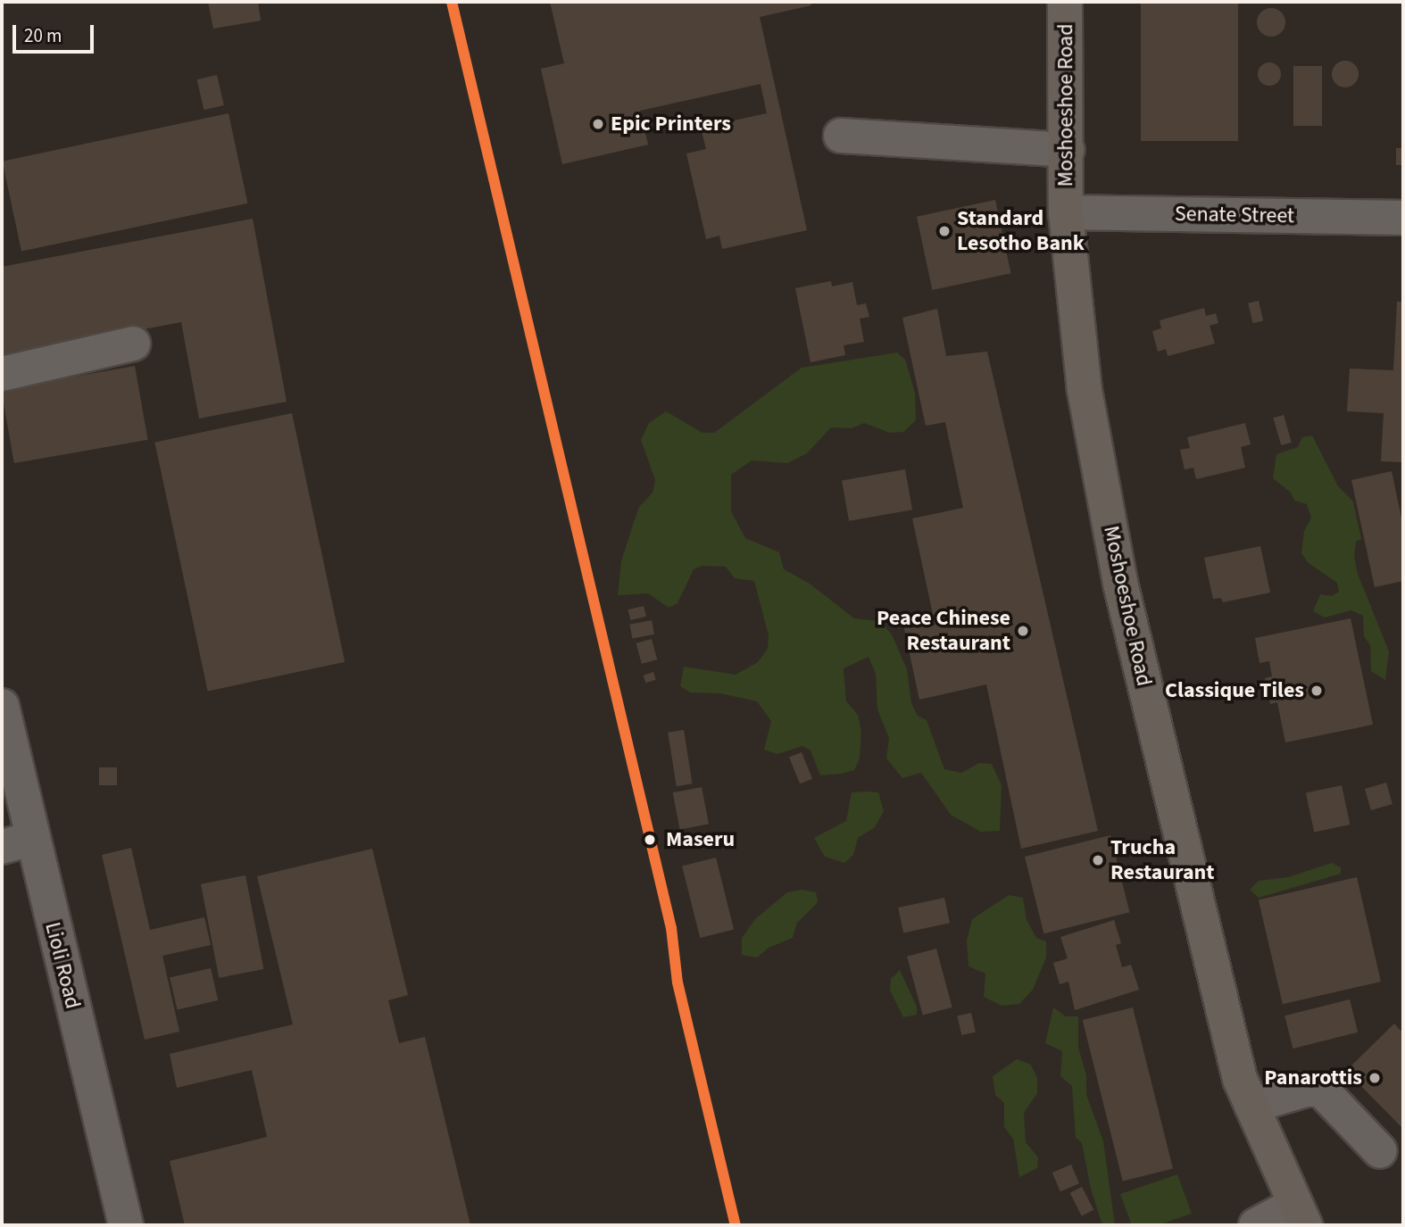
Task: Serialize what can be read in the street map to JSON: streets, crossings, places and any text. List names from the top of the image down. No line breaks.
{"streets":{"main road":["Moshoeshoe Road"],"street":["Senate Street","Lioli Road"]},"crossings":[["Moshoeshoe Road","Senate Street"]],"places":["Epic Printers","Standard Lesotho Bank","Peace Chinese Restaurant","Classique Tiles","Maseru","Trucha Restaurant","Panarottis"],"scale_bar":"20 m"}
